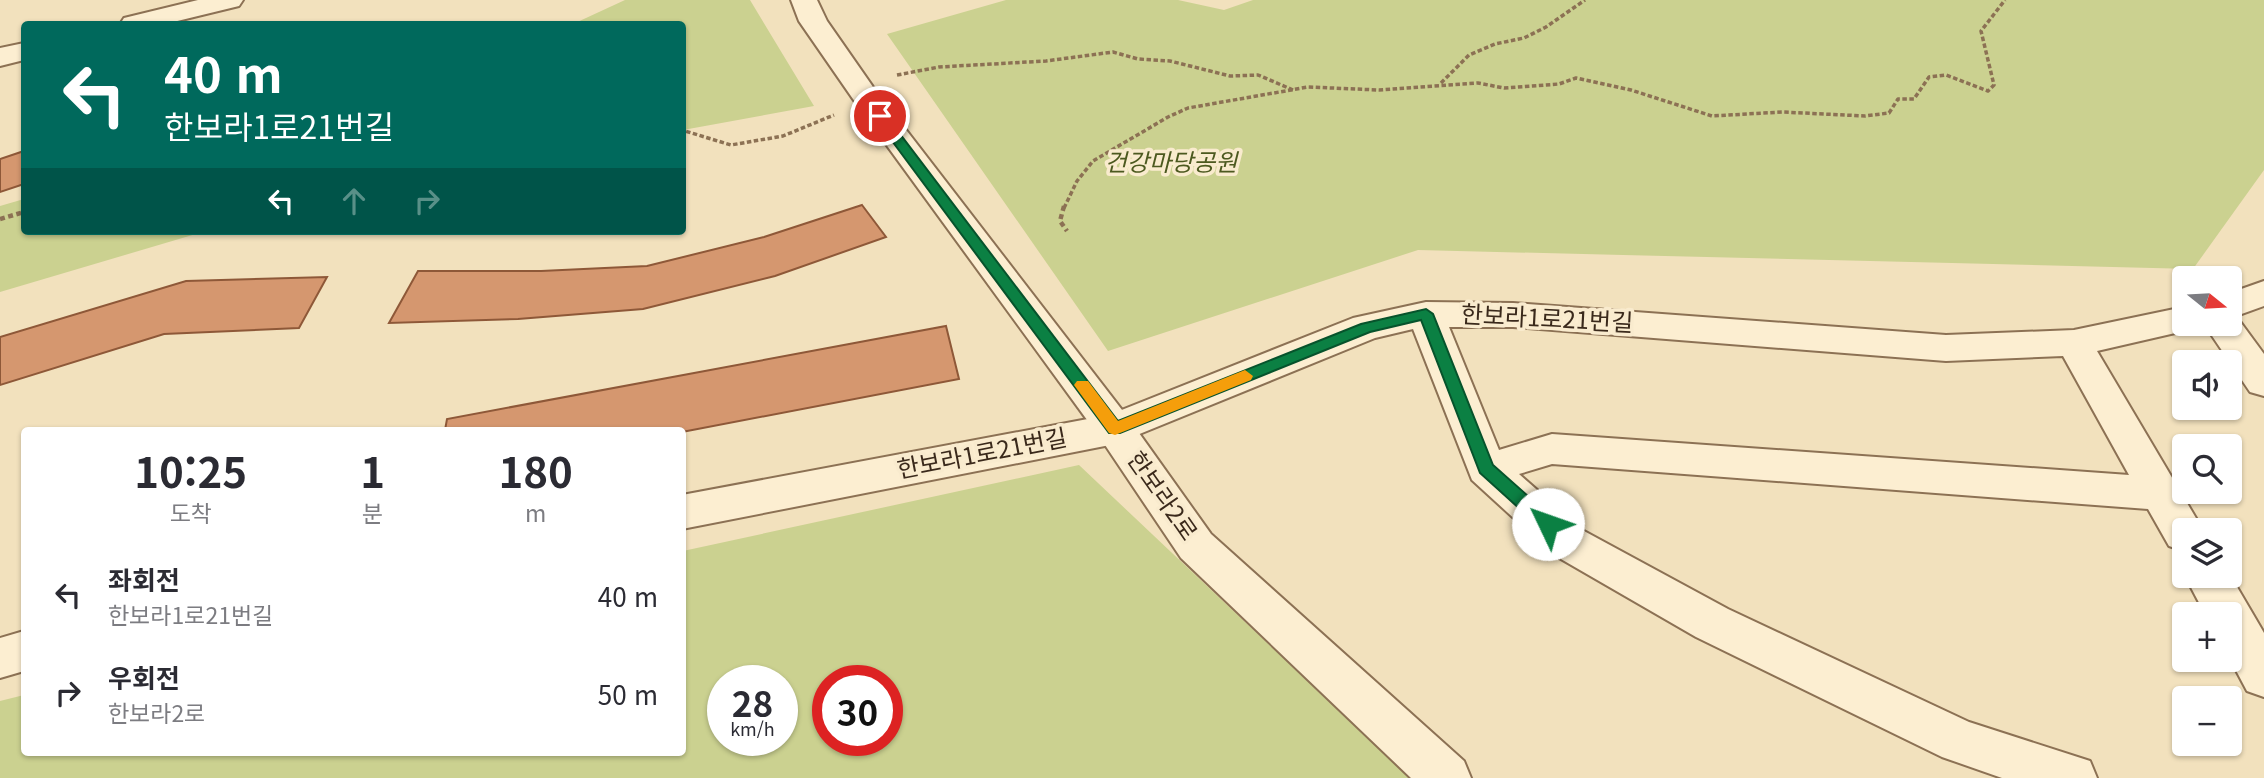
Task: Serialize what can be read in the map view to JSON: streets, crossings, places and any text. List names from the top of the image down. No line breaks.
{"streets":{"street":["한보라1로21번길","한보라2로"]},"crossings":[["한보라1로21번길","한보라2로"]],"parks":["건강마당공원"],"north":"right","page":{"turn":["40 m","한보라1로21번길"],"map_buttons":["+","−"],"eta":["10:25","도착","1","분","180","m"],"list":[{"name":"좌회전","note":"한보라1로21번길","value":"40 m"},{"name":"우회전","note":"한보라2로","value":"50 m"}],"speed":"28 km/h","limit":"30"}}
